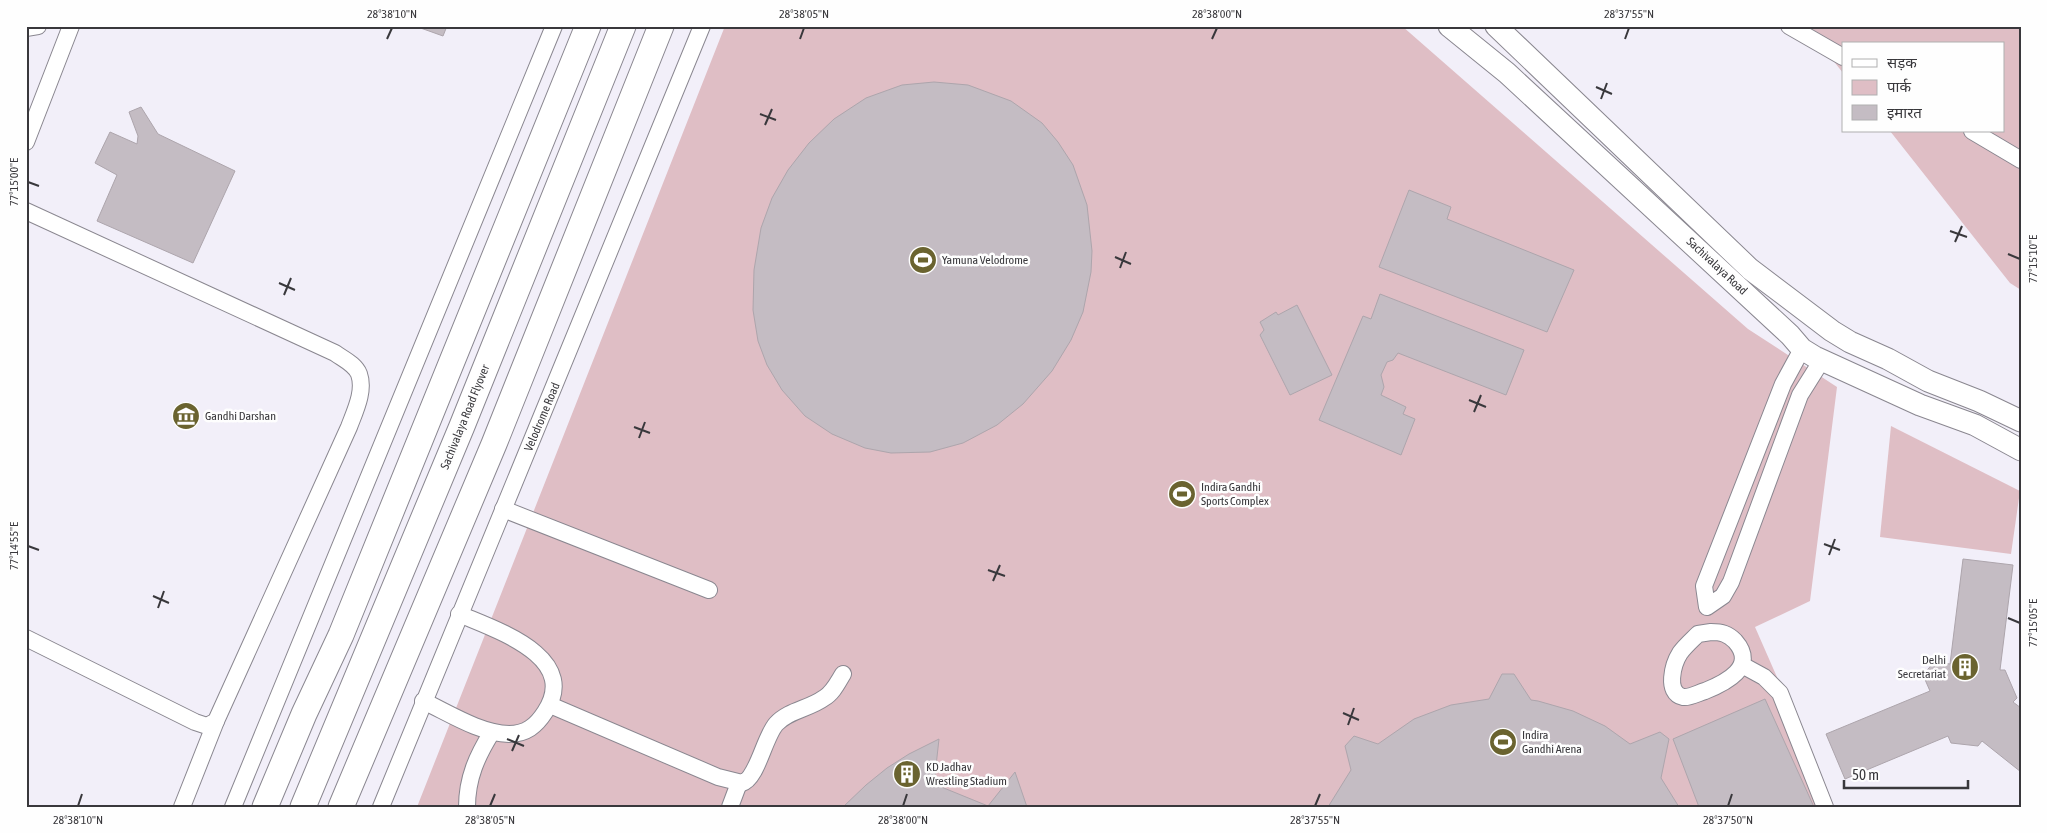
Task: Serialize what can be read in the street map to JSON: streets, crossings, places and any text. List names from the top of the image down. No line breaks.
{"streets":{"highway":["Sachivalaya Road Flyover"],"main road":["Sachivalaya Road"],"street":["Velodrome Road"]},"places":{"sports":["Yamuna Velodrome","Indira Gandhi Sports Complex","Indira Gandhi Arena"],"museum":["Gandhi Darshan"],"building":["Delhi Secretariat","KD Jadhav Wrestling Stadium"]},"legend":["सड़क","पार्क","इमारत"],"scale_bar":"50 m","coordinates":["28°38'10\"N","28°38'05\"N","28°38'00\"N","28°37'55\"N","77°15'00\"E","77°15'10\"E","77°14'55\"E","77°15'05\"E","28°37'50\"N"]}
